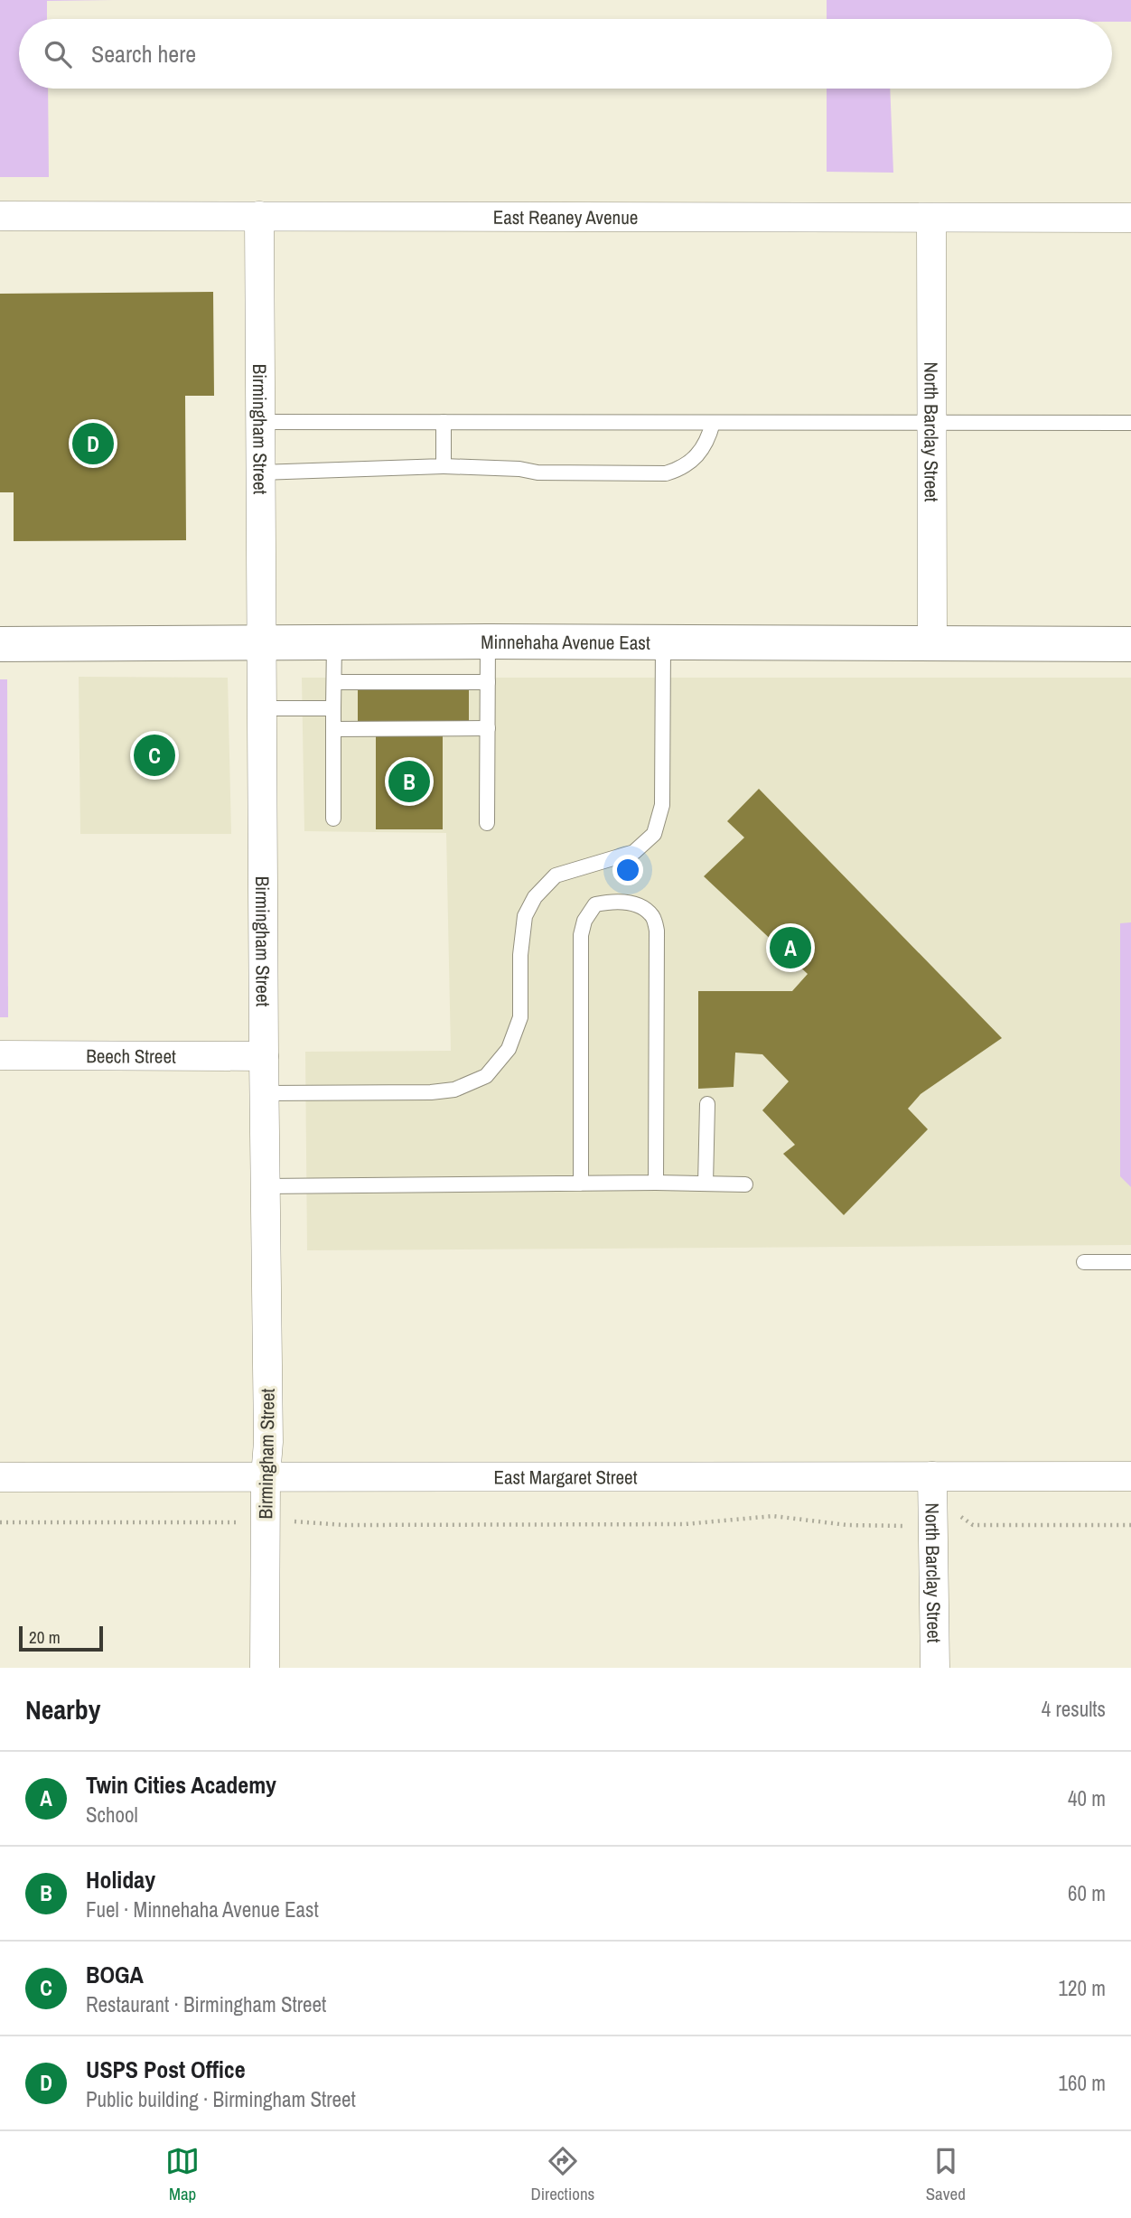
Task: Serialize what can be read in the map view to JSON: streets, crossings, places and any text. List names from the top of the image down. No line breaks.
{"streets":{"main road":["Minnehaha Avenue East"],"street":["East Reaney Avenue","Birmingham Street","North Barclay Street","Beech Street","East Margaret Street"]},"crossings":[["East Reaney Avenue","Birmingham Street"],["East Reaney Avenue","North Barclay Street"],["Birmingham Street","Minnehaha Avenue East"],["Birmingham Street","Beech Street"],["Birmingham Street","East Margaret Street"],["North Barclay Street","Minnehaha Avenue East"],["North Barclay Street","East Margaret Street"]],"scale_bar":"20 m","page":{"search":"Search here","pins":["D","C","B","A"],"scale":"20 m","heading":["Nearby","4 results"],"list":[{"mark":"A","name":"Twin Cities Academy","note":"School","value":"40 m"},{"mark":"B","name":"Holiday","note":"Fuel · Minnehaha Avenue East","value":"60 m"},{"mark":"C","name":"BOGA","note":"Restaurant · Birmingham Street","value":"120 m"},{"mark":"D","name":"USPS Post Office","note":"Public building · Birmingham Street","value":"160 m"}],"nav":["Map","Directions","Saved"]}}
